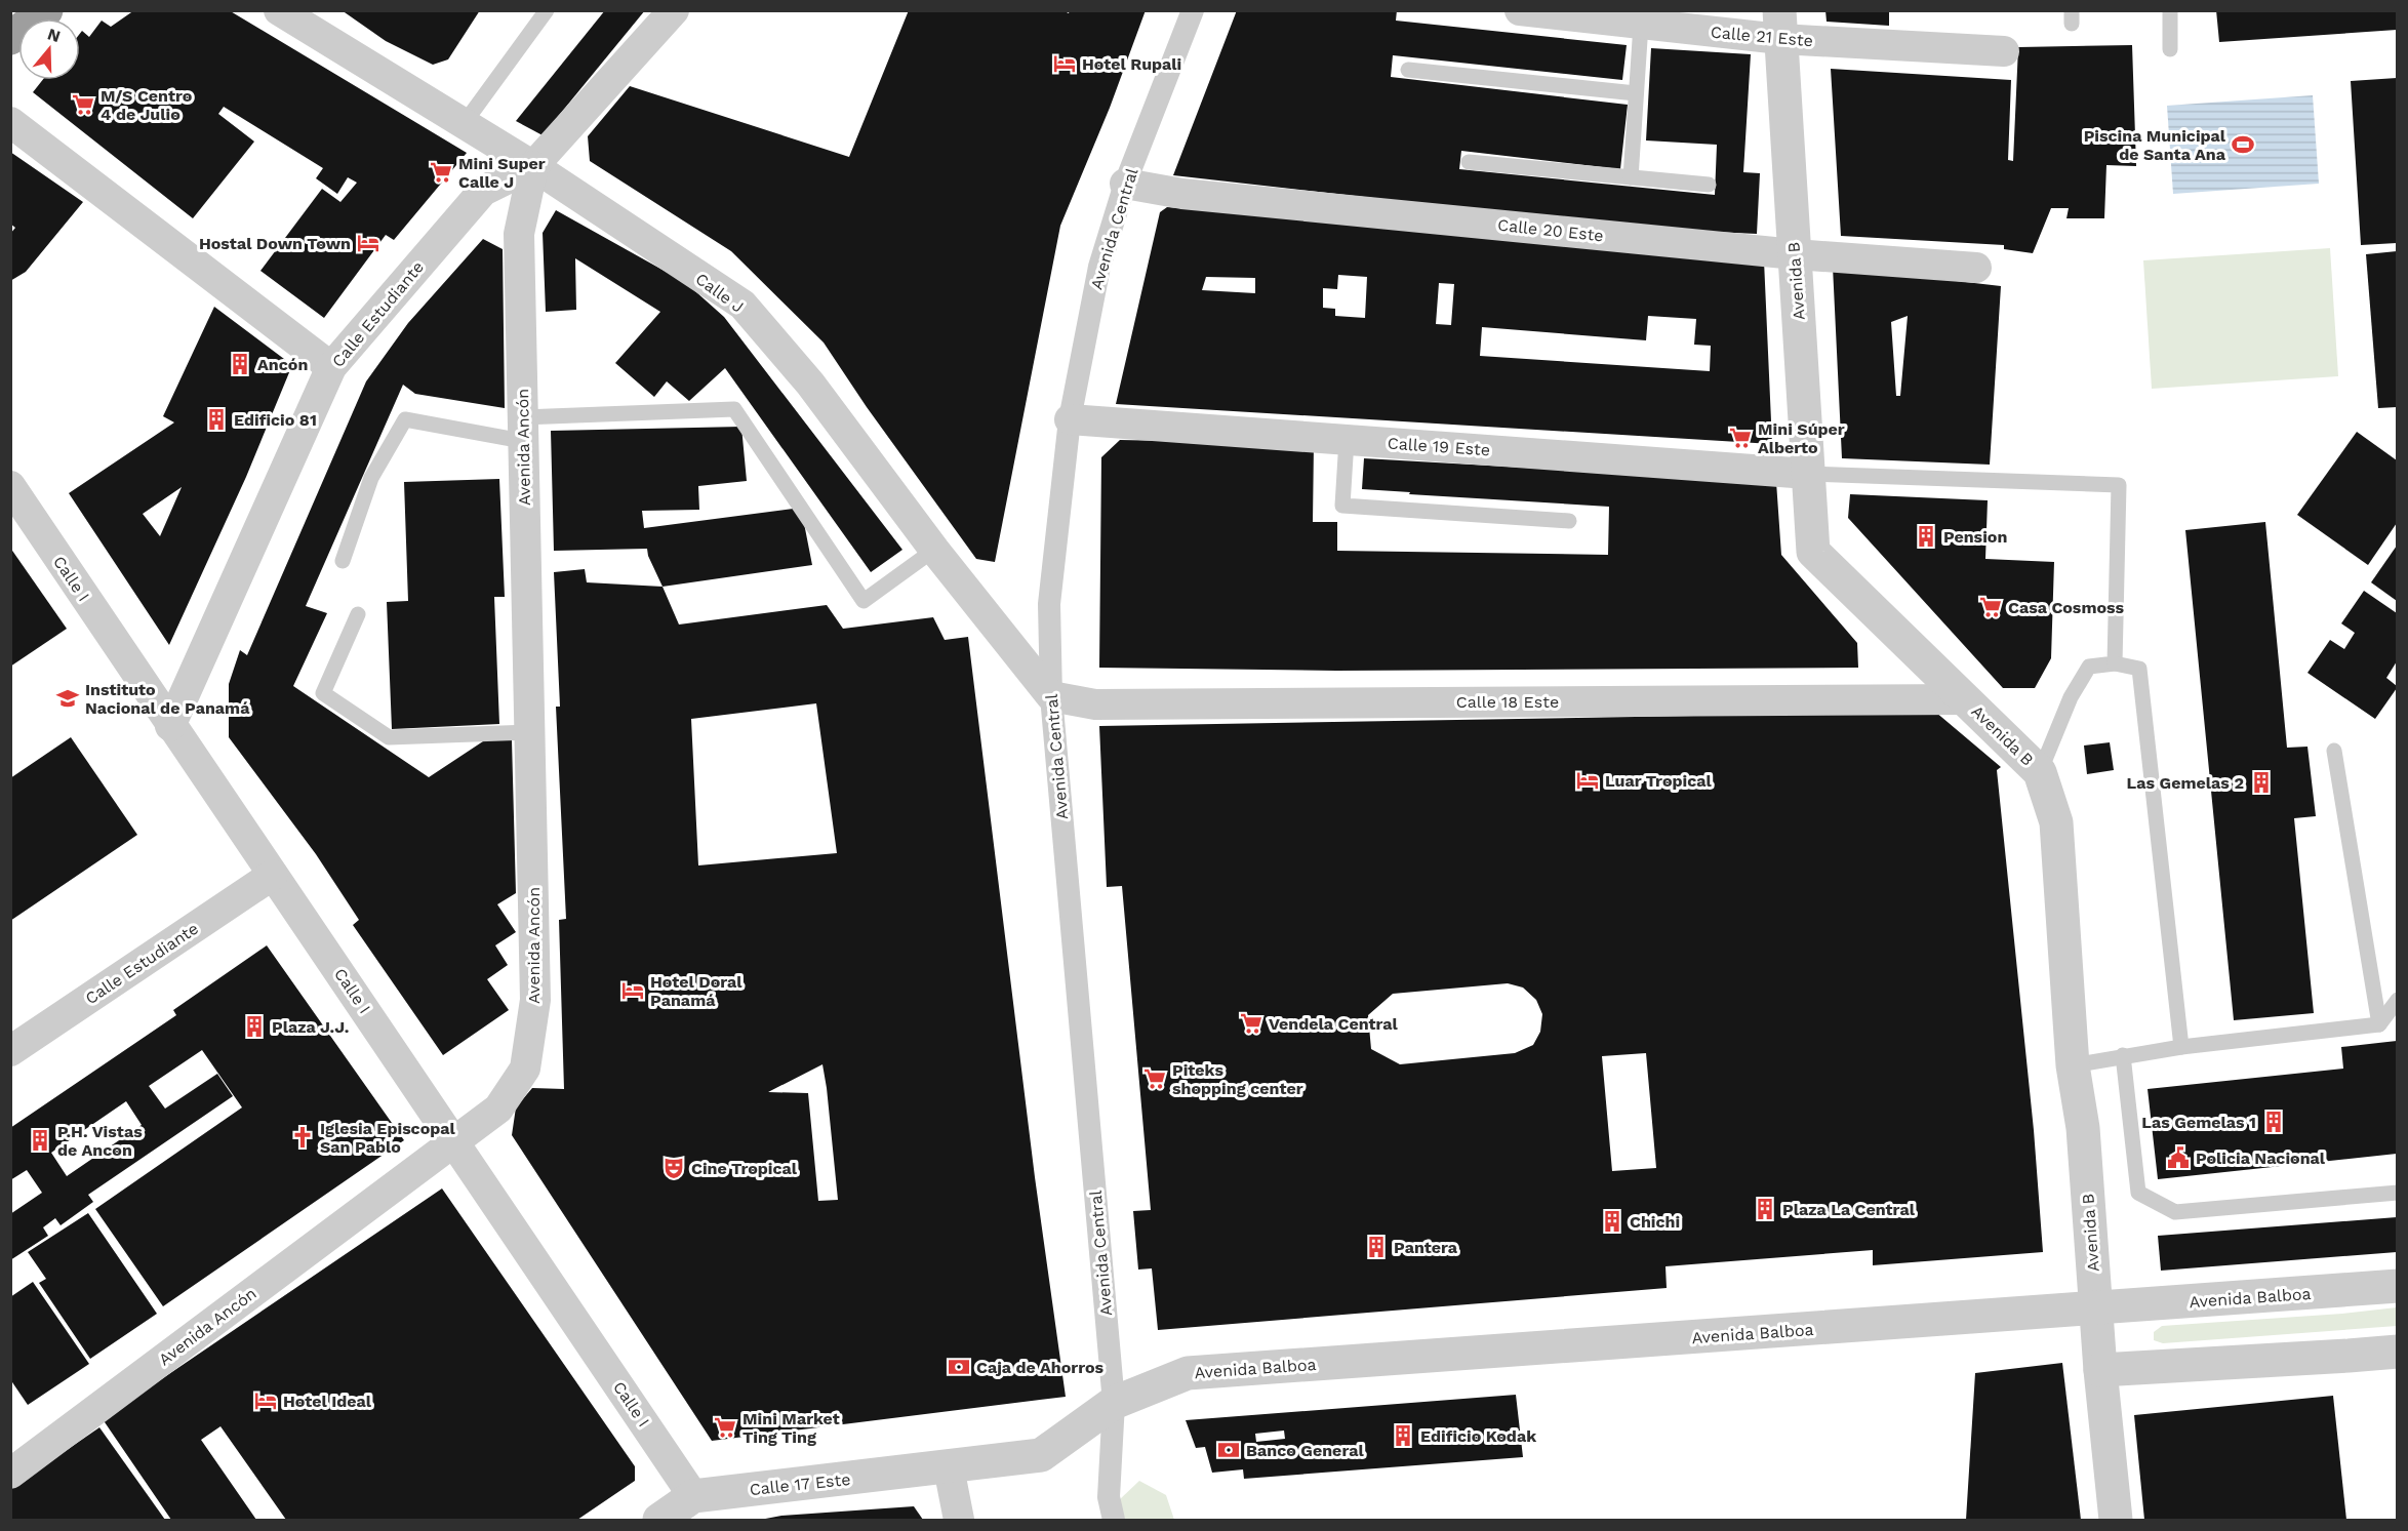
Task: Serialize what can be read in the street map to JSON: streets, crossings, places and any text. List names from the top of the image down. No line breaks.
{"streets":{"street":["Calle 21 Este","Avenida Central","Calle 20 Este","Avenida B","Calle J","Calle Estudiante","Calle 19 Este","Avenida Ancón","Calle I","Calle 18 Este","Avenida Balboa","Calle 17 Este"]},"crossings":[["Calle 21 Este","Avenida B"],["Avenida Central","Calle 20 Este"],["Avenida Central","Calle J"],["Avenida Central","Calle 19 Este"],["Avenida Central","Calle 18 Este"],["Avenida Central","Avenida Balboa"],["Calle 20 Este","Avenida B"],["Avenida B","Calle 19 Este"],["Avenida B","Calle 18 Este"],["Avenida B","Avenida Balboa"],["Calle J","Calle Estudiante"],["Calle J","Avenida Ancón"],["Calle J","Calle 18 Este"],["Calle Estudiante","Avenida Ancón"],["Calle Estudiante","Calle I"],["Avenida Ancón","Calle I"],["Calle I","Calle 17 Este"],["Avenida Balboa","Calle 17 Este"]],"places":{"hotel":["Hotel Rupali","Hostal Down Town","Luar Tropical","Hotel Doral Panamá","Hotel Ideal"],"supermarket":["M/S Centro 4 de Julio","Mini Super Calle J","Mini Súper Alberto","Casa Cosmoss","Vendela Central","Piteks shopping center","Mini Market Ting Ting"],"sports":["Piscina Municipal de Santa Ana"],"building":["Ancón","Edificio 81","Pension","Las Gemelas 2","Plaza J.J.","Las Gemelas 1","P.H. Vistas de Ancon","Plaza La Central","Chichi","Pantera","Edificio Kodak"],"school or university":["Instituto Nacional de Panamá"],"church":["Iglesia Episcopal San Pablo"],"public building":["Policia Nacional"],"theatre":["Cine Tropical"],"bank":["Caja de Ahorros","Banco General"]},"north":"top"}
